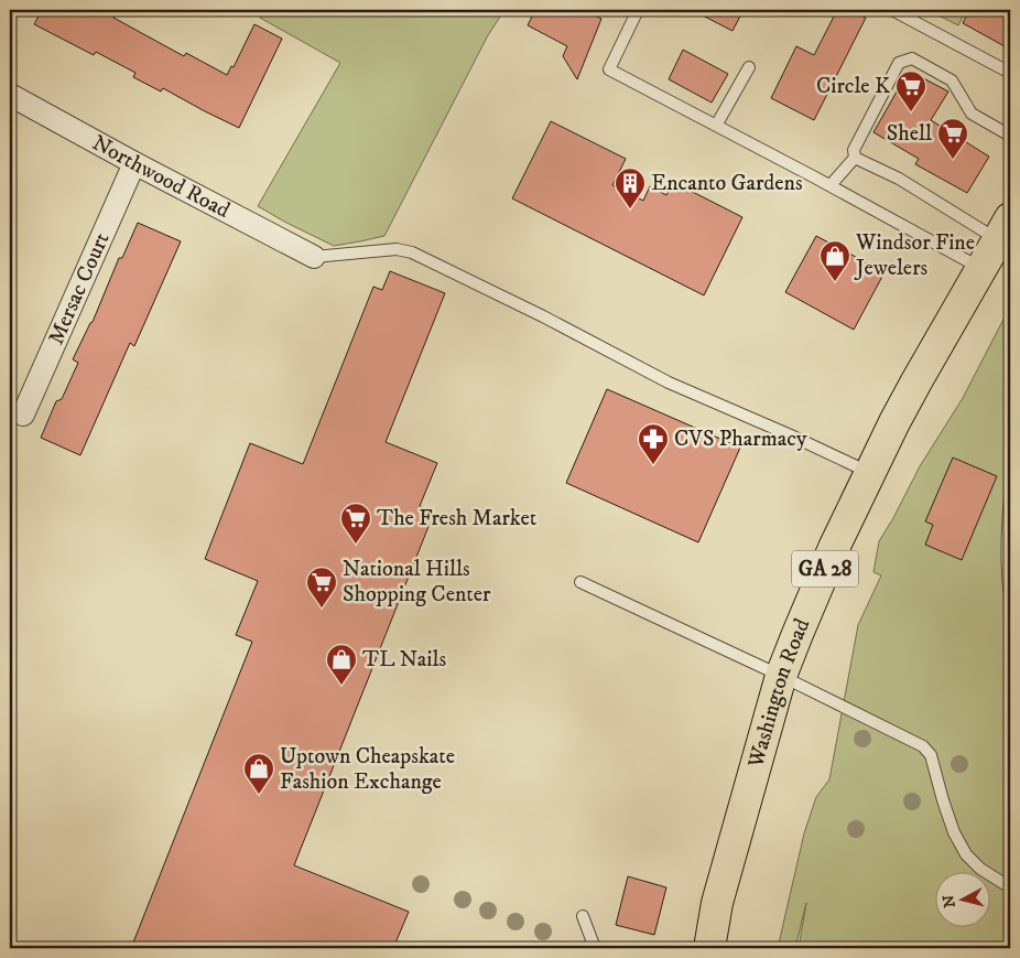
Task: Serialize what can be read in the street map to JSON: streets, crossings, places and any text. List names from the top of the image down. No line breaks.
{"streets":{"main road":["GA 28","Washington Road"],"street":["Northwood Road","Mersac Court"]},"crossings":[["Northwood Road","Mersac Court"]],"places":{"supermarket":["Circle K","Shell","The Fresh Market","National Hills Shopping Center"],"building":["Encanto Gardens"],"shop":["Windsor Fine Jewelers","TL Nails","Uptown Cheapskate Fashion Exchange"],"pharmacy":["CVS Pharmacy"]},"north":"left"}
